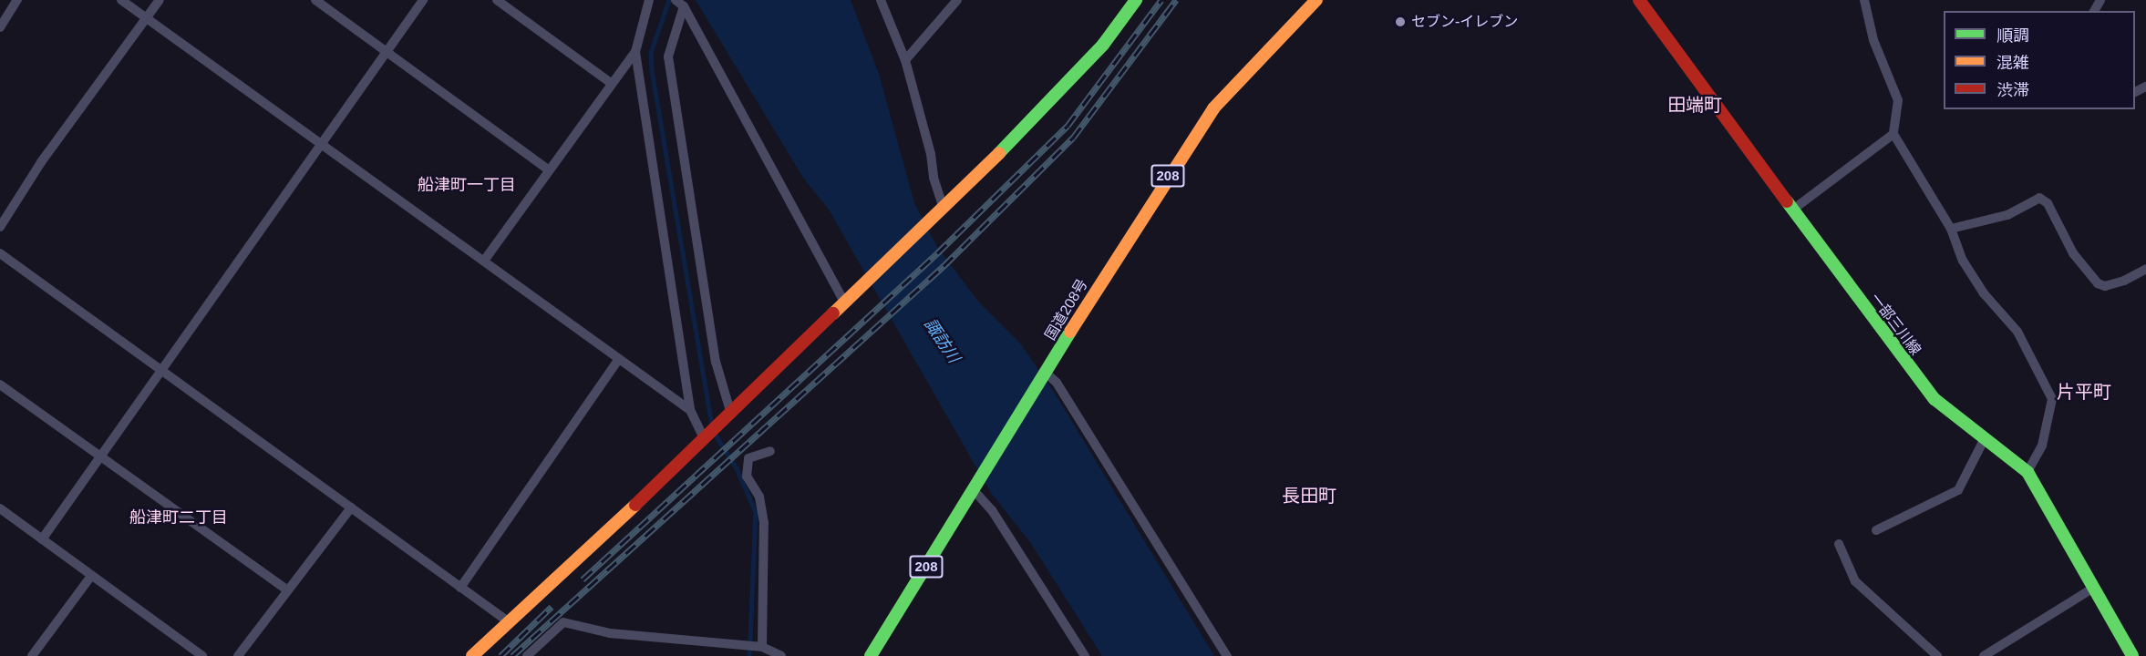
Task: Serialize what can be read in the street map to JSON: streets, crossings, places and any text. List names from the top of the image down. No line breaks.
{"streets":{"main road":["208","国道208号","一部三川線"]},"districts":["田端町","船津町一丁目","片平町","長田町","船津町二丁目"],"water":["諏訪川"],"places":["セブン-イレブン"],"legend":["順調","混雑","渋滞"]}
